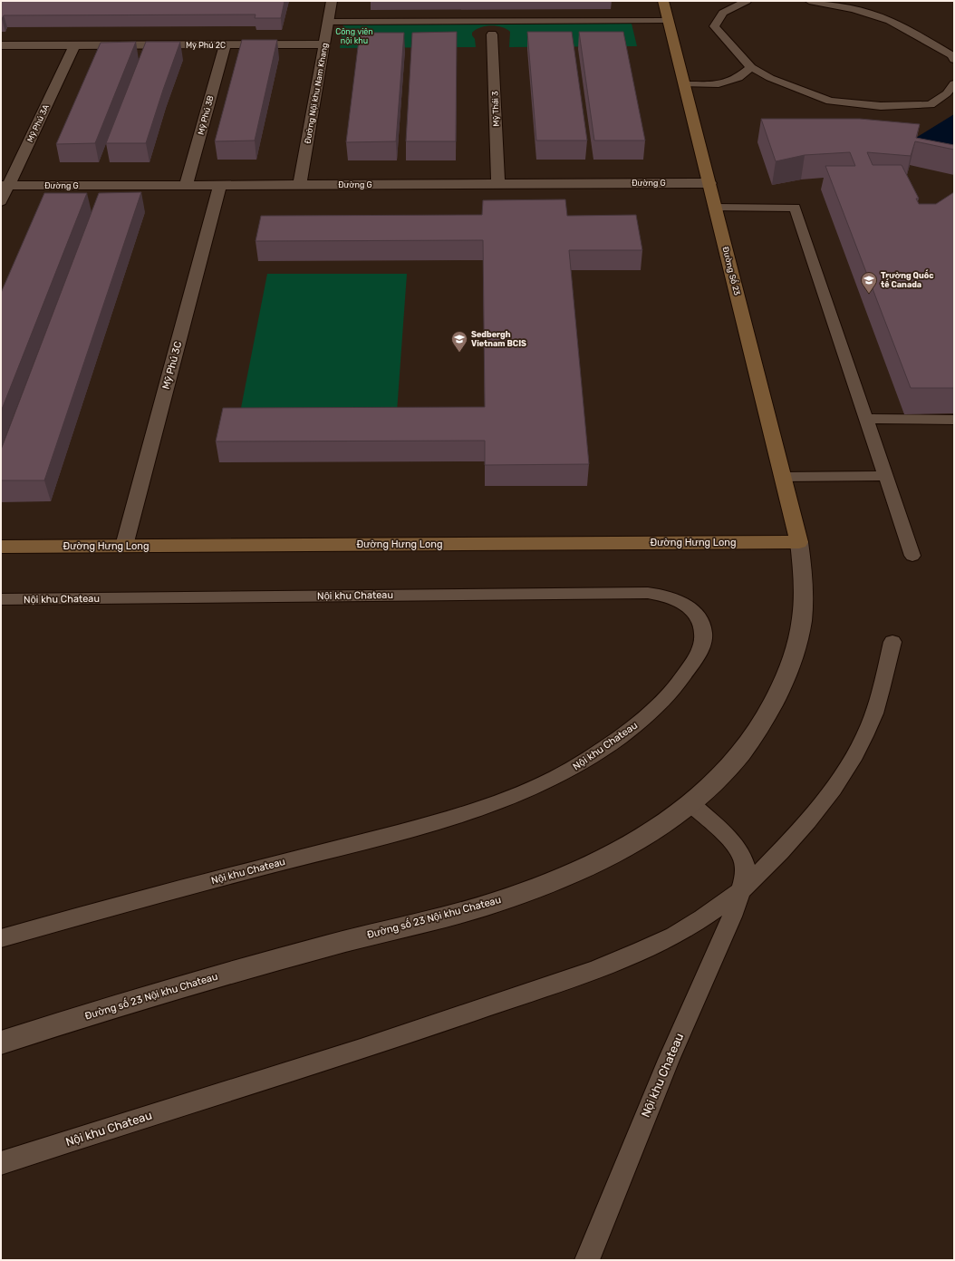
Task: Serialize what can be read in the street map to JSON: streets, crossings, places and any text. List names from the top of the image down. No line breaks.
{"streets":{"street":["Mỹ Phú 2C","Đường Nội khu Nam Khang","Mỹ Thái 3","Mỹ Phú 3B","Mỹ Phú 3A","Đường G","Đường Số 23","Mỹ Phú 3C","Đường Hưng Long","Đường số 23 Nội khu Chateau"],"lane":["Nội khu Chateau"]},"crossings":[["Mỹ Phú 2C","Đường Nội khu Nam Khang"],["Mỹ Phú 2C","Mỹ Phú 3B"],["Mỹ Phú 2C","Mỹ Phú 3A"],["Đường Nội khu Nam Khang","Đường G"],["Mỹ Thái 3","Đường G"],["Mỹ Phú 3B","Đường G"],["Mỹ Phú 3A","Đường G"],["Đường G","Đường Số 23"],["Đường G","Mỹ Phú 3C"],["Đường Số 23","Đường Hưng Long"],["Đường Số 23","Đường số 23 Nội khu Chateau"],["Mỹ Phú 3C","Đường Hưng Long"],["Đường Hưng Long","Đường số 23 Nội khu Chateau"],["Nội khu Chateau","Đường số 23 Nội khu Chateau"]],"parks":["Công viên nội khu"],"places":{"school or university":["Trường Quốc tế Canada","Sedbergh Vietnam BCIS"]}}
